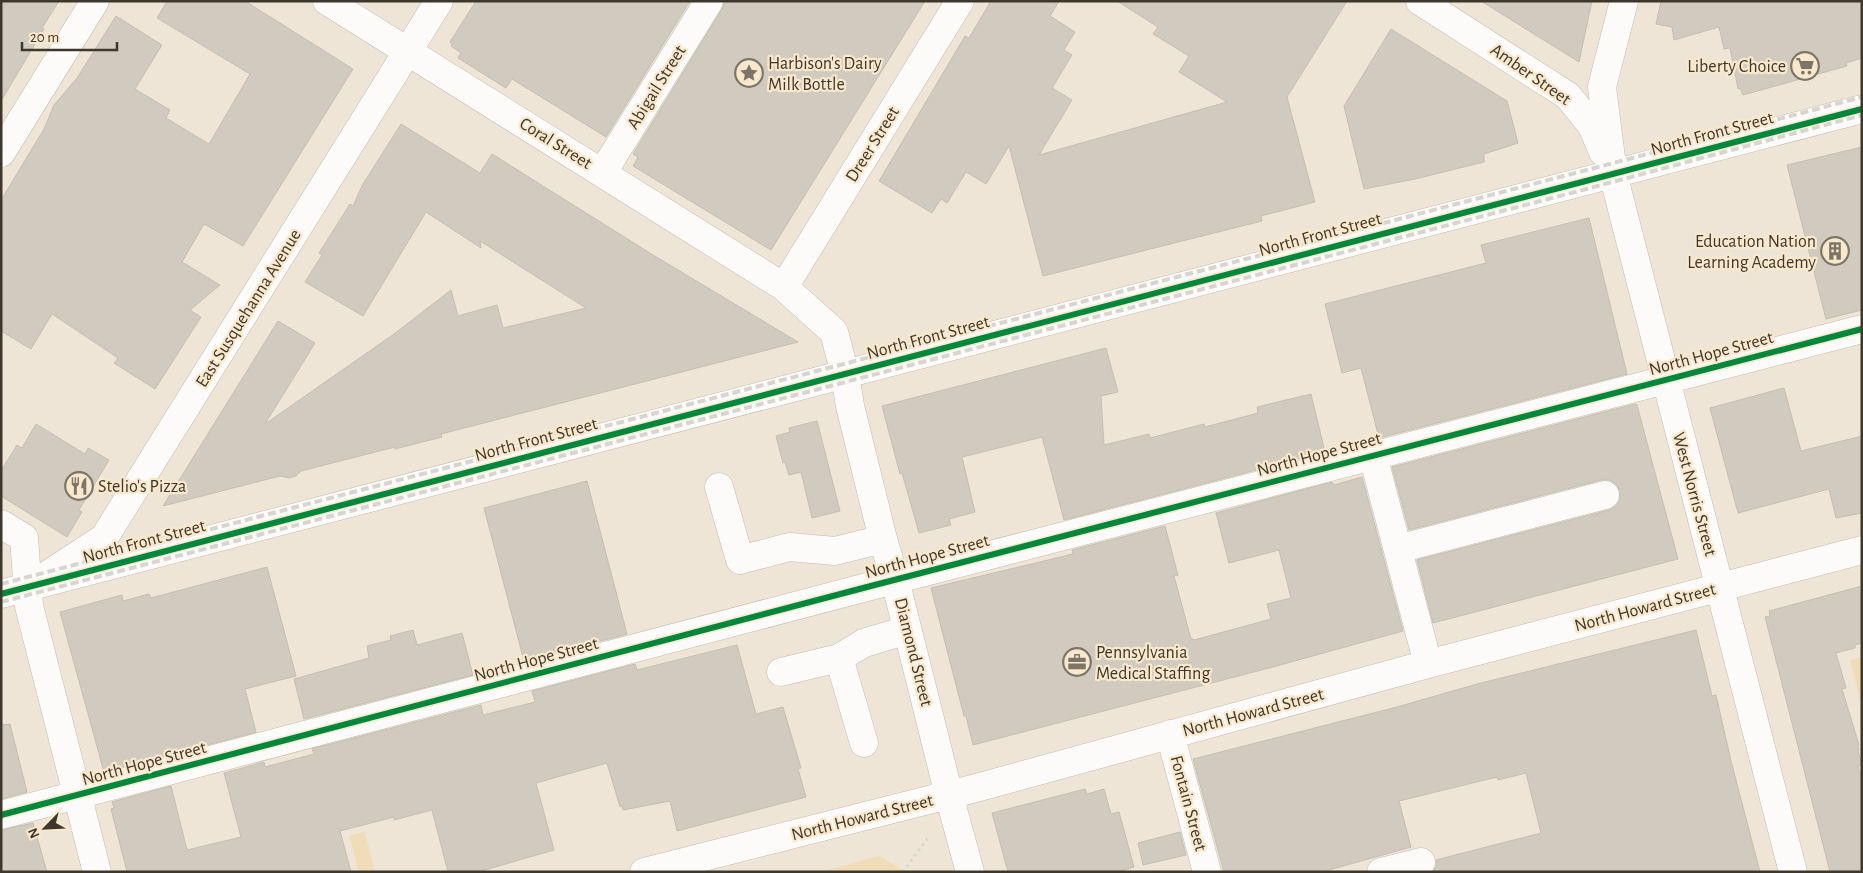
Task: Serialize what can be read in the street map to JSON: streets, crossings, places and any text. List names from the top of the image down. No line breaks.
{"streets":{"street":["Amber Street","Abigail Street","North Front Street","Coral Street","Dreer Street","East Susquehanna Avenue","North Hope Street","West Norris Street","North Howard Street","Diamond Street","Fontain Street"]},"crossings":[["Amber Street","North Front Street"],["Amber Street","West Norris Street"],["Abigail Street","Coral Street"],["North Front Street","Coral Street"],["North Front Street","East Susquehanna Avenue"],["North Front Street","West Norris Street"],["North Front Street","Diamond Street"],["Coral Street","Dreer Street"],["Coral Street","East Susquehanna Avenue"],["Coral Street","Diamond Street"],["North Hope Street","West Norris Street"],["North Hope Street","Diamond Street"],["West Norris Street","North Howard Street"],["North Howard Street","Diamond Street"],["North Howard Street","Fontain Street"]],"places":{"supermarket":["Liberty Choice"],"place":["Harbison's Dairy Milk Bottle"],"building":["Education Nation Learning Academy"],"restaurant":["Stelio's Pizza"],"office":["Pennsylvania Medical Staffing"]},"scale_bar":"20 m","north":"bottom left"}
